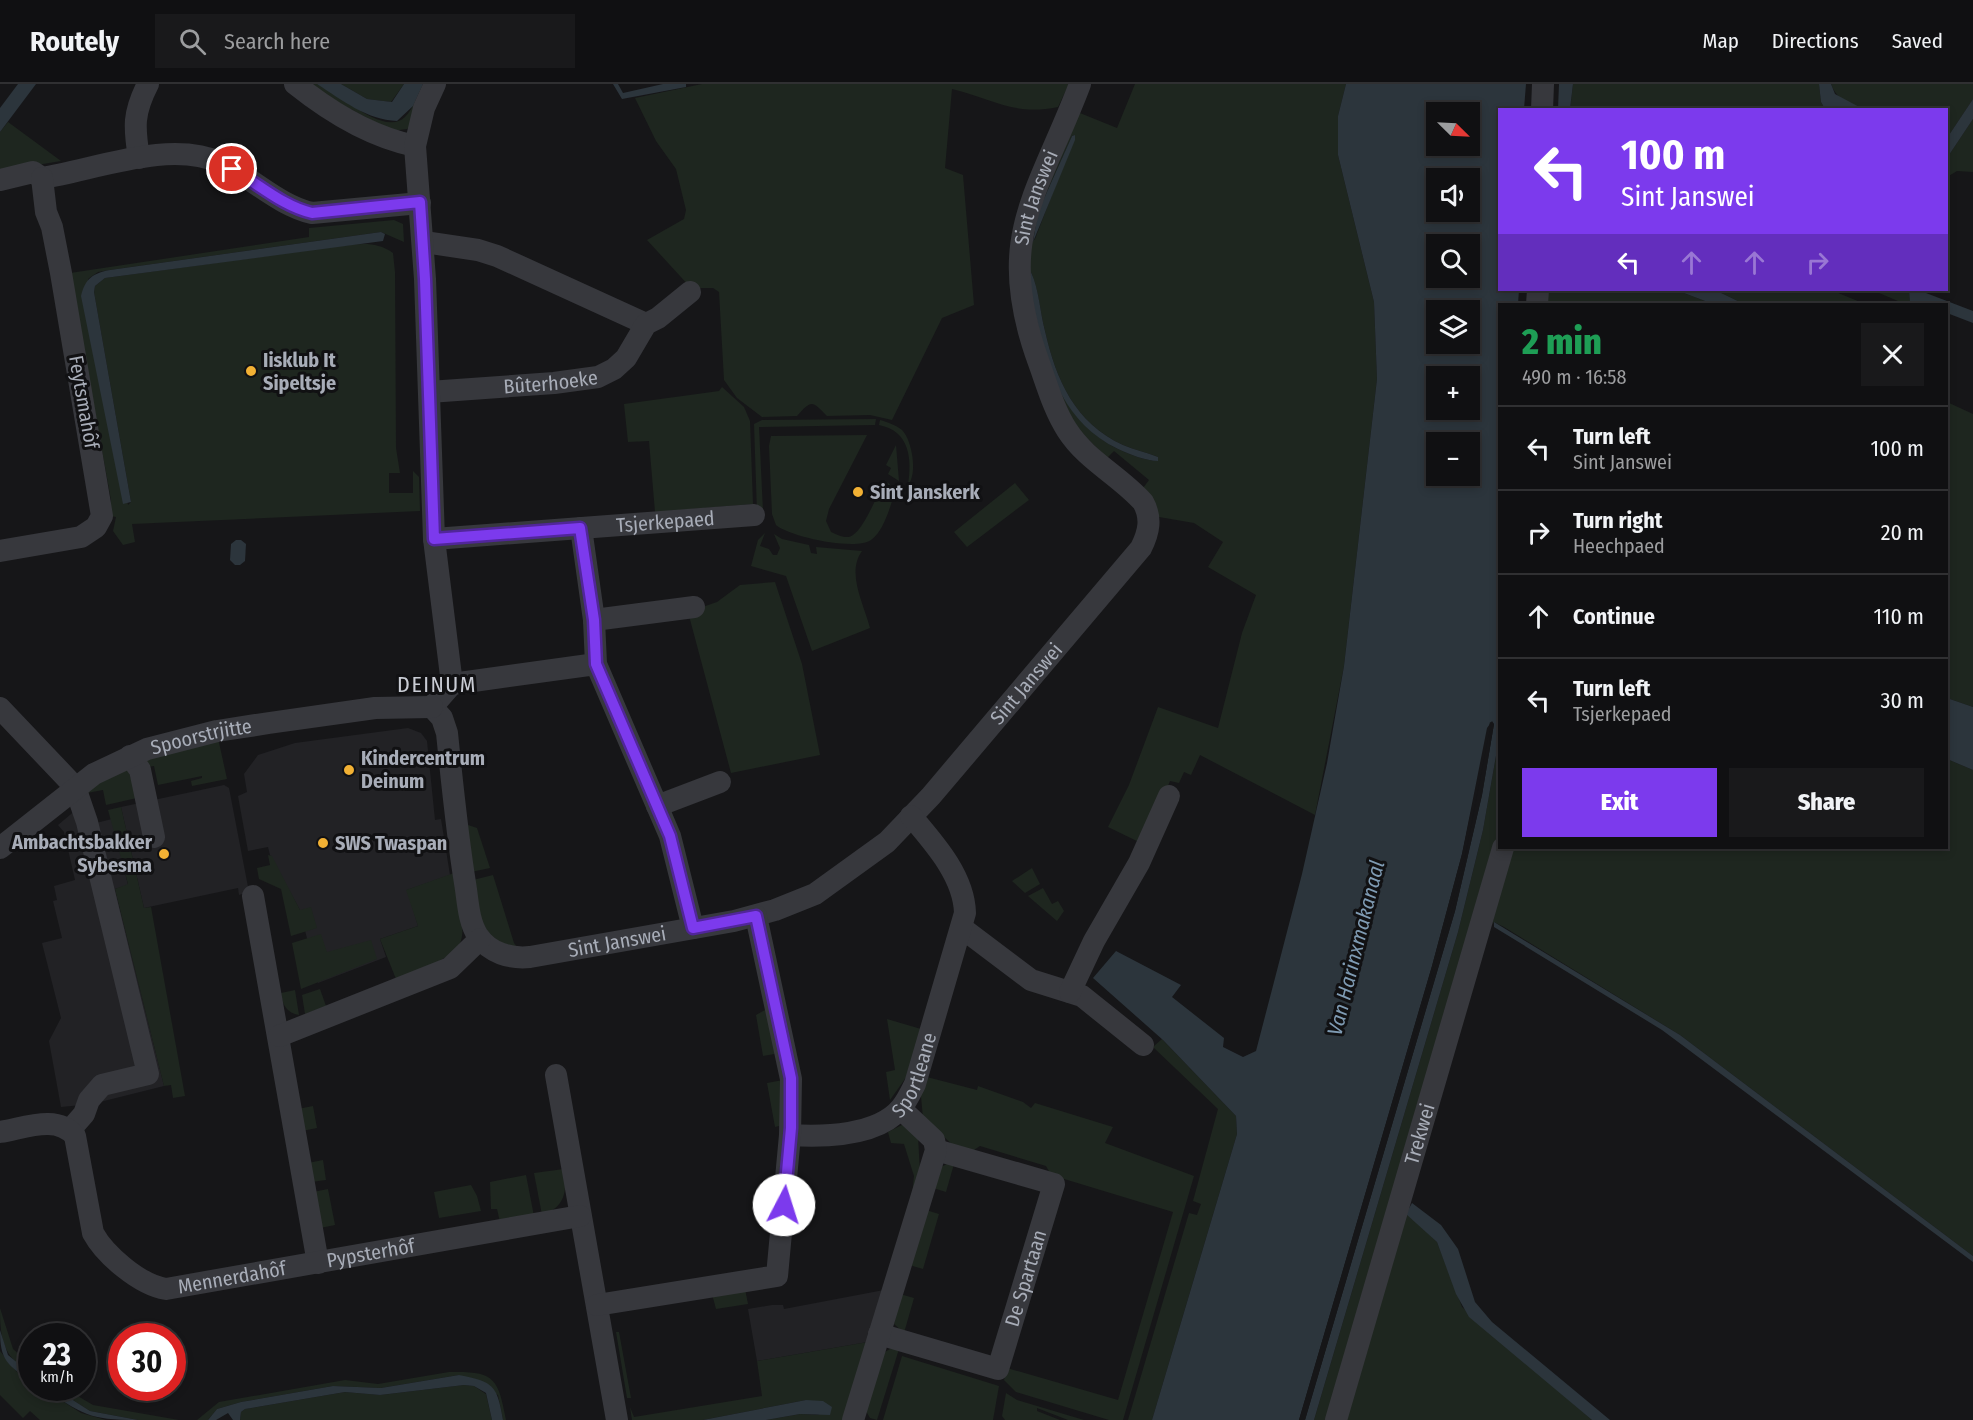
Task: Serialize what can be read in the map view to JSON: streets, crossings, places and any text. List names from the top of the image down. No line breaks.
{"streets":{"street":["Sint Janswei","Bûterhoeke","Feytsmahôf","Tsjerkepaed","Spoorstrjitte","Sportleane","Trekwei","Pypsterhôf","Mennerdahôf","De Spartaan"]},"crossings":[["Sint Janswei","Sportleane"],["Pypsterhôf","Mennerdahôf"]],"districts":["DEINUM"],"water":["Van Harinxmakanaal"],"places":["Iisklub It Sipeltsje","Sint Janskerk","Kindercentrum Deinum","SWS Twaspan","Ambachtsbakker Sybesma"],"north":"bottom right","page":{"header":"Routely","search":"Search here","nav":["Map","Directions","Saved"],"map_buttons":["+","−"],"turn":["100 m","Sint Janswei"],"heading":["2 min","490 m · 16:58"],"list":[{"name":"Turn left","note":"Sint Janswei","value":"100 m"},{"name":"Turn right","note":"Heechpaed","value":"20 m"},{"name":"Continue","value":"110 m"},{"name":"Turn left","note":"Tsjerkepaed","value":"30 m"}],"buttons":["Exit","Share"],"speed":"23 km/h","limit":"30"}}
